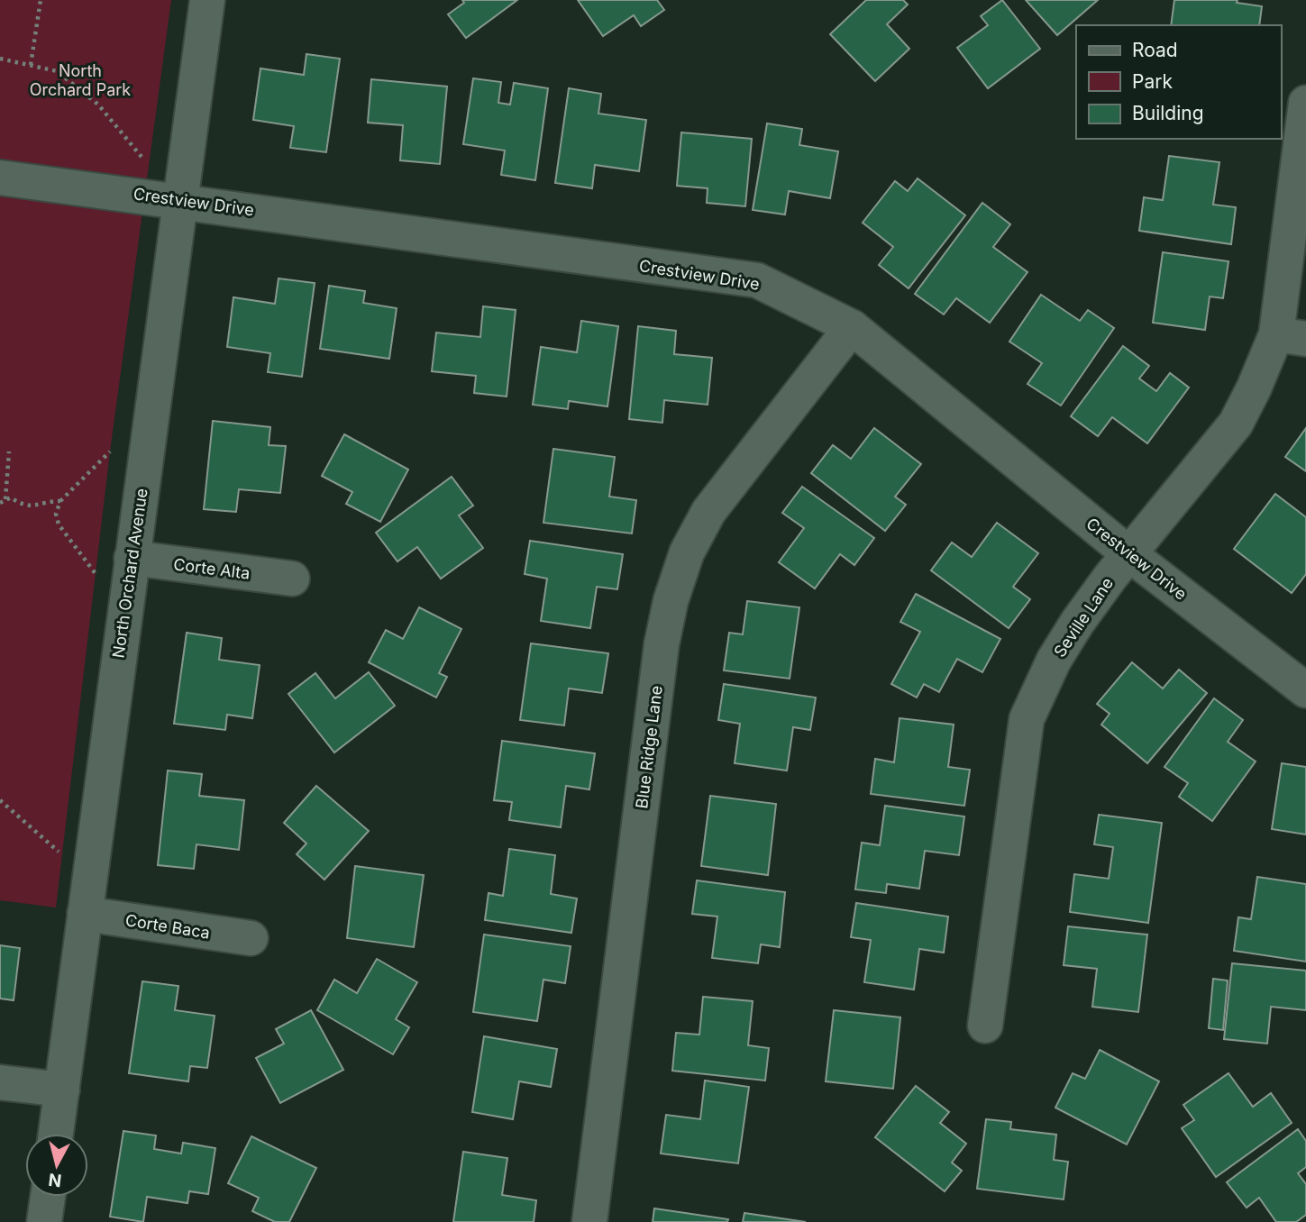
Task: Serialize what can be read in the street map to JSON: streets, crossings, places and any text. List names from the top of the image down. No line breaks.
{"streets":{"street":["Crestview Drive","Corte Alta","North Orchard Avenue","Seville Lane","Blue Ridge Lane","Corte Baca"]},"crossings":[["Crestview Drive","North Orchard Avenue"],["Crestview Drive","Seville Lane"],["Crestview Drive","Blue Ridge Lane"],["Corte Alta","North Orchard Avenue"],["North Orchard Avenue","Corte Baca"]],"parks":["North Orchard Park"],"legend":["Road","Park","Building"],"north":"bottom"}
